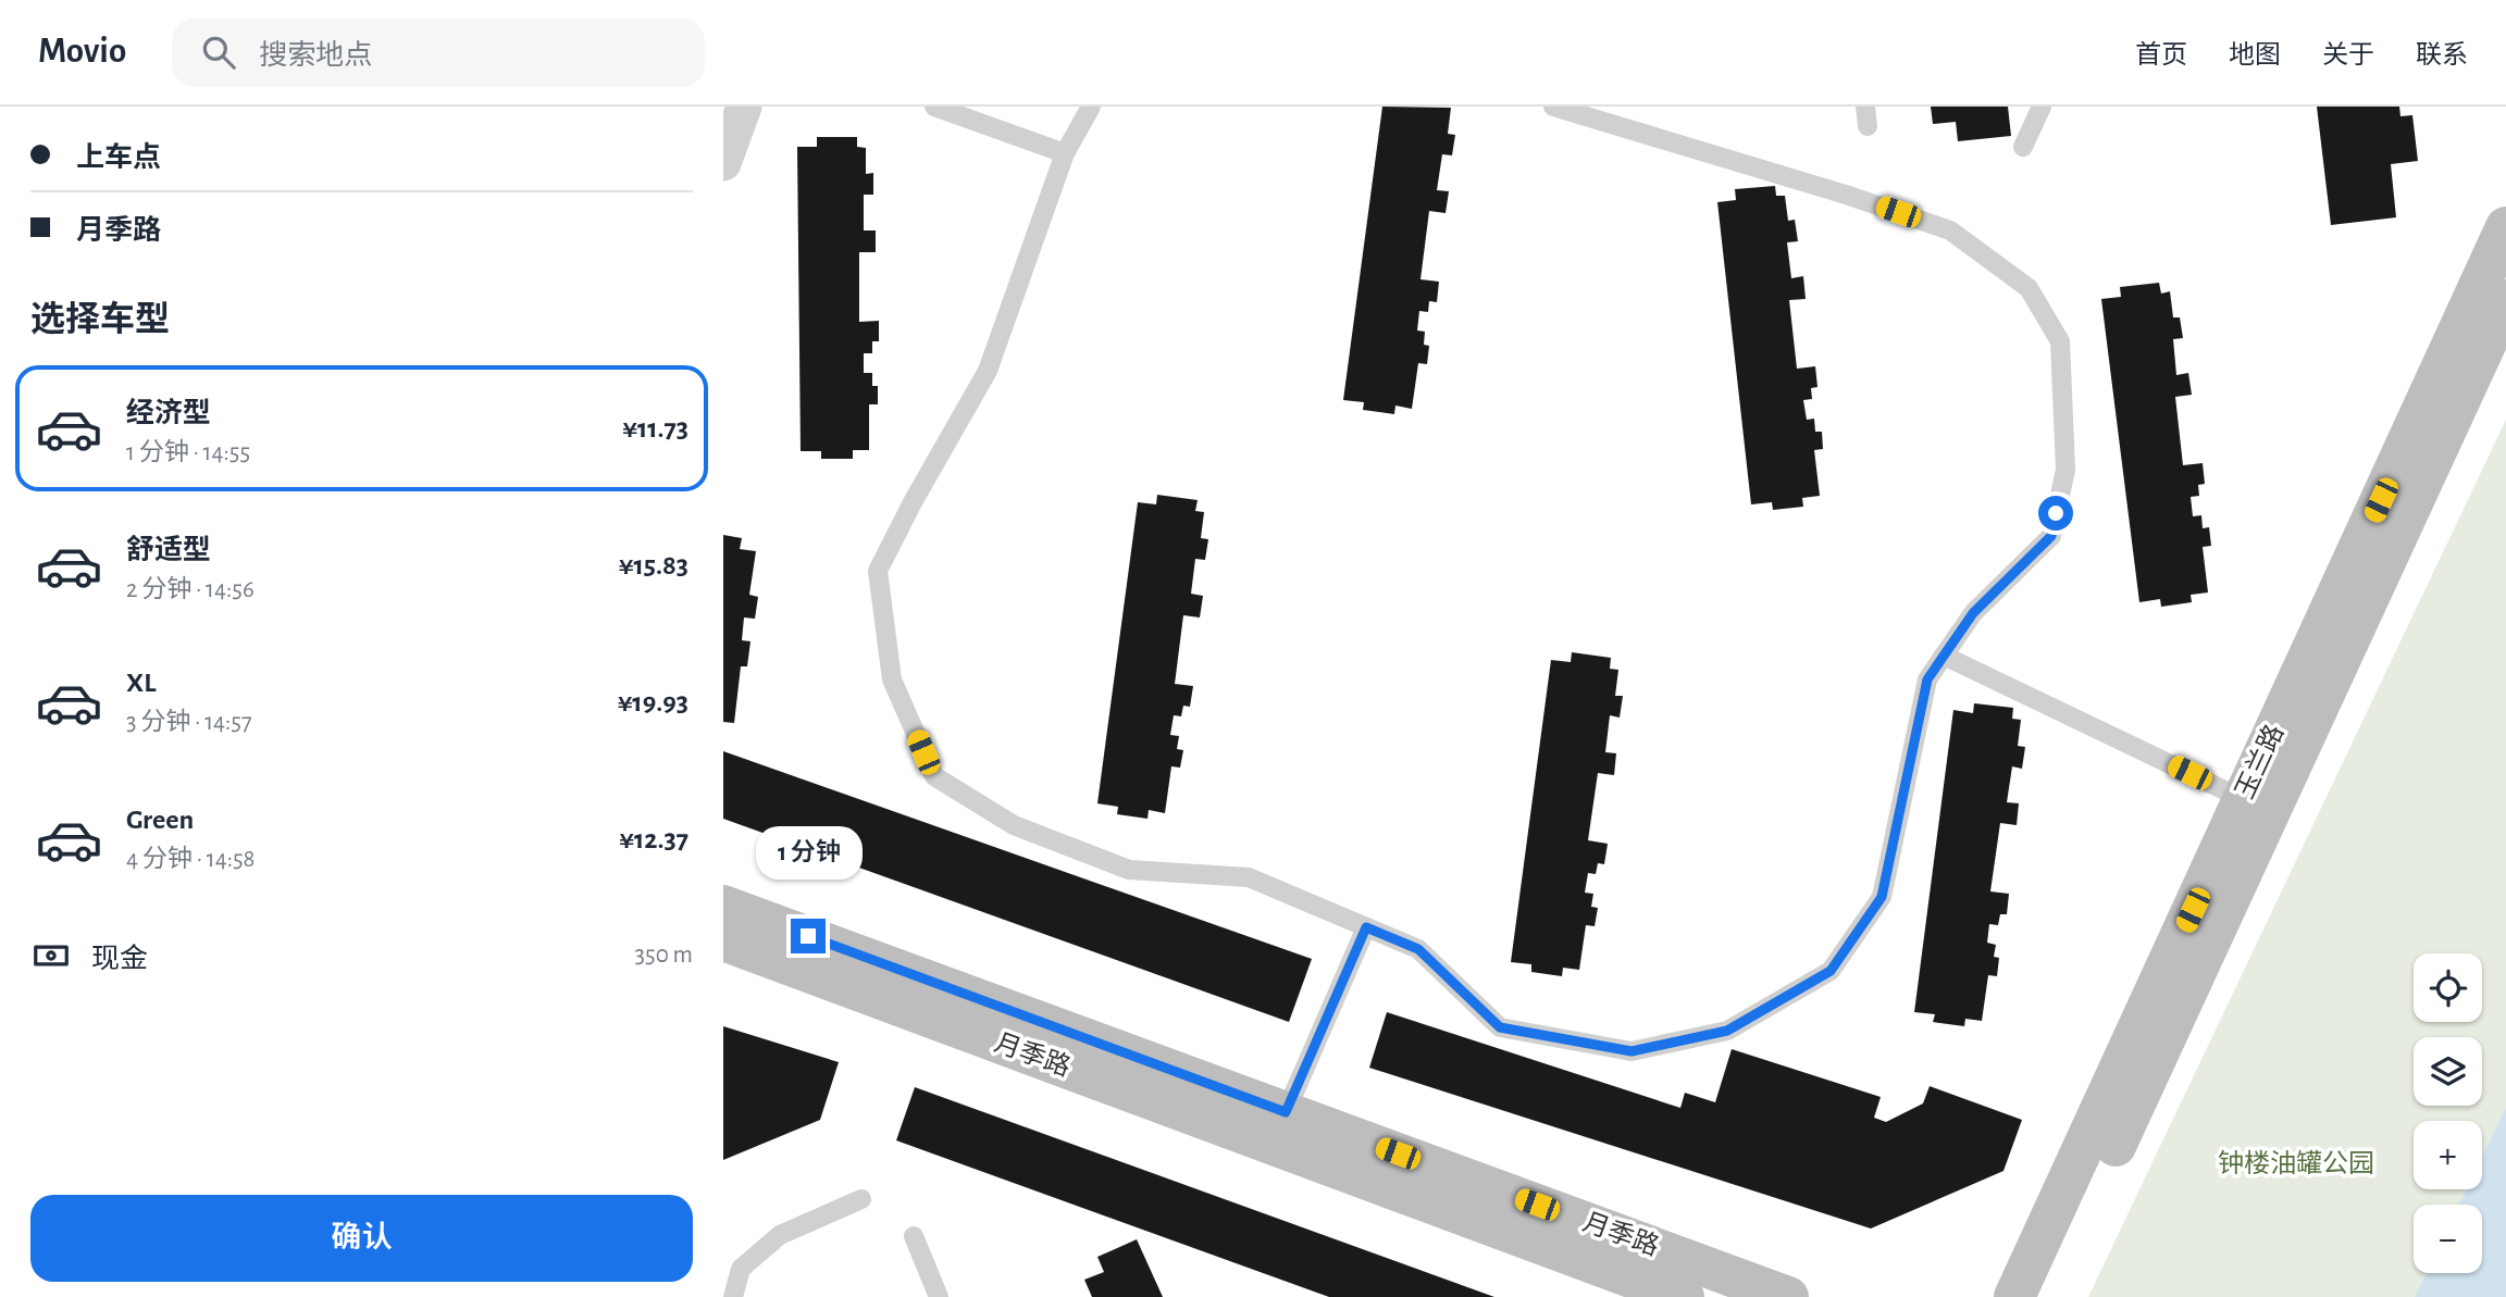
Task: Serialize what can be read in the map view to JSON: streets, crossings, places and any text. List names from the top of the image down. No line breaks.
{"streets":{"street":["玉兰路","月季路"]},"parks":["钟楼油罐公园"],"page":{"header":"Movio","search":"搜索地点","nav":["首页","地图","关于","联系"],"banner":["上车点","月季路"],"heading":"选择车型","list":[{"name":"经济型","note":"1 分钟 · 14:55","value":"¥11.73"},{"name":"舒适型","note":"2 分钟 · 14:56","value":"¥15.83"},{"name":"XL","note":"3 分钟 · 14:57","value":"¥19.93"},{"name":"Green","note":"4 分钟 · 14:58","value":"¥12.37"}],"bubble":"1 分钟","pay":["现金","350 m"],"map_buttons":["+","−"],"buttons":"确认"}}
